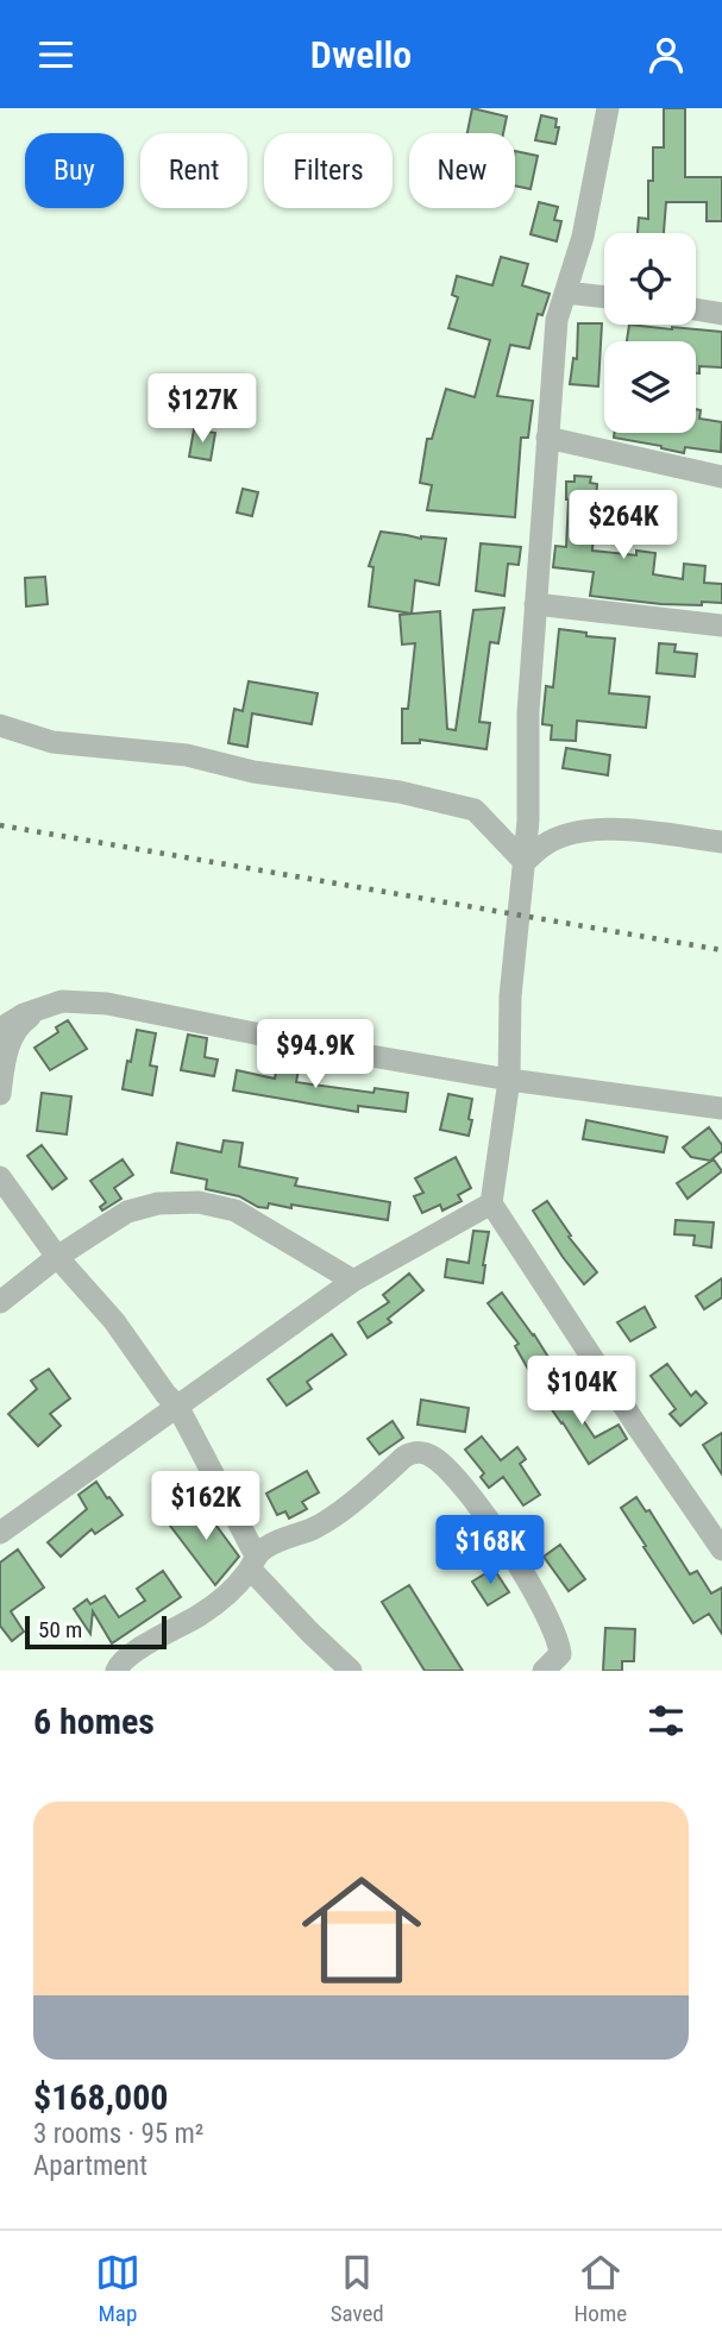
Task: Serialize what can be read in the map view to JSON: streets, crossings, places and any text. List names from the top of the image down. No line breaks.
{"scale_bar":"50 m","page":{"header":"Dwello","chip":["Buy","Rent","Filters","New"],"price":["$127K","$264K","$94.9K","$104K","$162K","$168K"],"scale":"50 m","heading":"6 homes","list":[{"name":"$168,000","note":"3 rooms · 95 m² · Apartment"}],"tabs":["Map","Saved","Home"]}}
